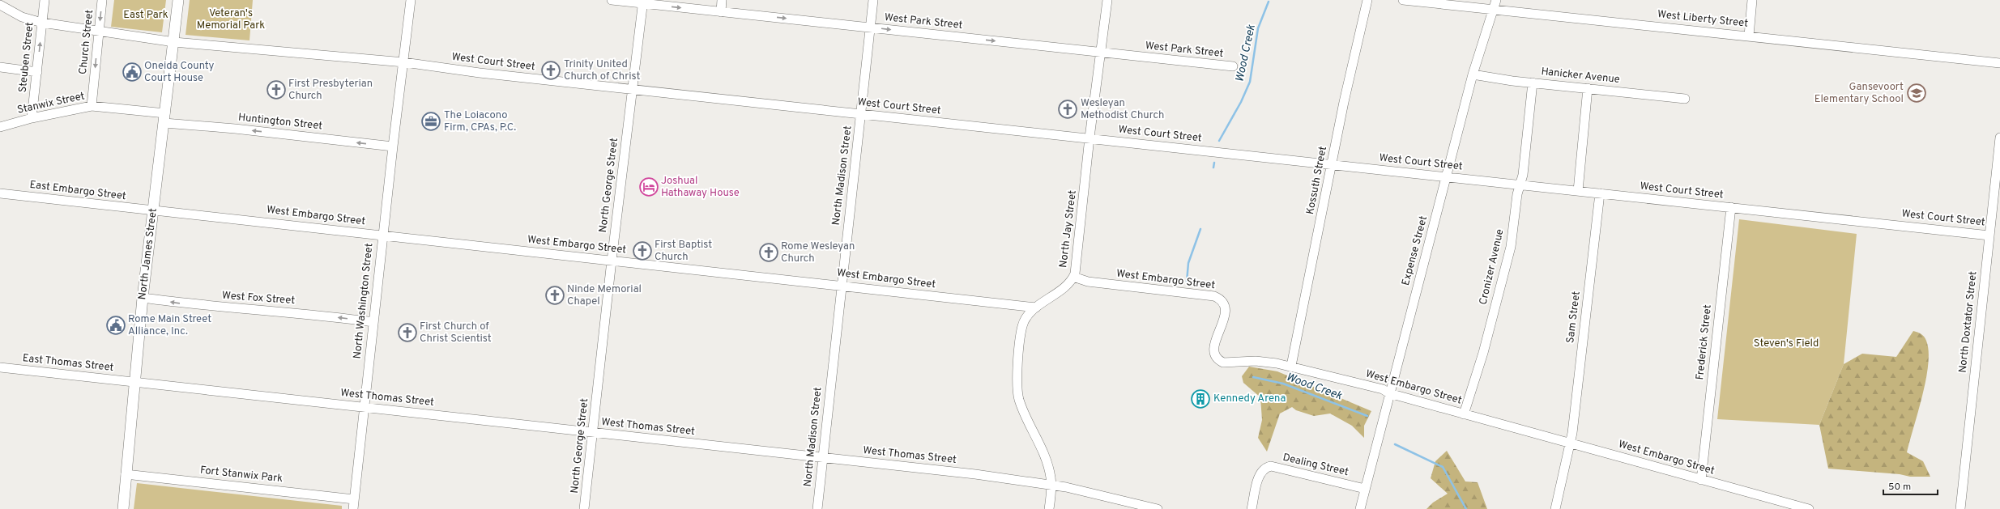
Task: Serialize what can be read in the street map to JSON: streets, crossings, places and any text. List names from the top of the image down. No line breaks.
{"streets":{"main road":["North James Street"],"street":["West Liberty Street","West Park Street","Church Street","Steuben Street","West Court Street","Hanicker Avenue","Stanwix Street","Huntington Street","North Madison Street","Kossuth Street","North George Street","East Embargo Street","West Embargo Street","North Jay Street","Expense Street","Cronizer Avenue","West Fox Street","North Washington Street","Sam Street","North Doxtator Street","Frederick Street","East Thomas Street","West Thomas Street","Dealing Street","Fort Stanwix Park"]},"crossings":[["West Liberty Street","Expense Street"],["West Park Street","North Madison Street"],["West Park Street","North George Street"],["West Park Street","North Jay Street"],["Church Street","West Court Street"],["Church Street","Stanwix Street"],["Steuben Street","West Court Street"],["Steuben Street","Stanwix Street"],["West Court Street","North Madison Street"],["West Court Street","Kossuth Street"],["West Court Street","North George Street"],["West Court Street","North Jay Street"],["West Court Street","Expense Street"],["West Court Street","North James Street"],["West Court Street","Cronizer Avenue"],["West Court Street","North Washington Street"],["West Court Street","Sam Street"],["West Court Street","North Doxtator Street"],["West Court Street","Frederick Street"],["Hanicker Avenue","Expense Street"],["Hanicker Avenue","Cronizer Avenue"],["Stanwix Street","Huntington Street"],["Stanwix Street","North James Street"],["Huntington Street","North James Street"],["Huntington Street","North Washington Street"],["North Madison Street","West Embargo Street"],["North Madison Street","West Thomas Street"],["Kossuth Street","West Embargo Street"],["North George Street","West Embargo Street"],["North George Street","West Thomas Street"],["East Embargo Street","West Embargo Street"],["East Embargo Street","North James Street"],["West Embargo Street","North Jay Street"],["West Embargo Street","Expense Street"],["West Embargo Street","North James Street"],["West Embargo Street","Cronizer Avenue"],["West Embargo Street","North Washington Street"],["West Embargo Street","Sam Street"],["West Embargo Street","Frederick Street"],["North Jay Street","West Thomas Street"],["Expense Street","Dealing Street"],["North James Street","West Fox Street"],["North James Street","East Thomas Street"],["North James Street","West Thomas Street"],["North James Street","Fort Stanwix Park"],["West Fox Street","North Washington Street"],["North Washington Street","West Thomas Street"],["North Washington Street","Fort Stanwix Park"],["East Thomas Street","West Thomas Street"]],"one_way":["West Park Street","Church Street","Steuben Street","Huntington Street","West Fox Street"],"water":["Wood Creek"],"parks":["Veteran's Memorial Park","East Park","Steven's Field"],"places":{"church":["Trinity United Church of Christ","First Presbyterian Church","Wesleyan Methodist Church","First Baptist Church","Rome Wesleyan Church","Ninde Memorial Chapel","First Church of Christ Scientist"],"public building":["Oneida County Court House","Rome Main Street Alliance, Inc."],"school or university":["Gansevoort Elementary School"],"office":["The Loiacono Firm, CPAs, P.C."],"hotel":["Joshual Hathaway House"],"building":["Kennedy Arena"]},"scale_bar":"50 m"}
